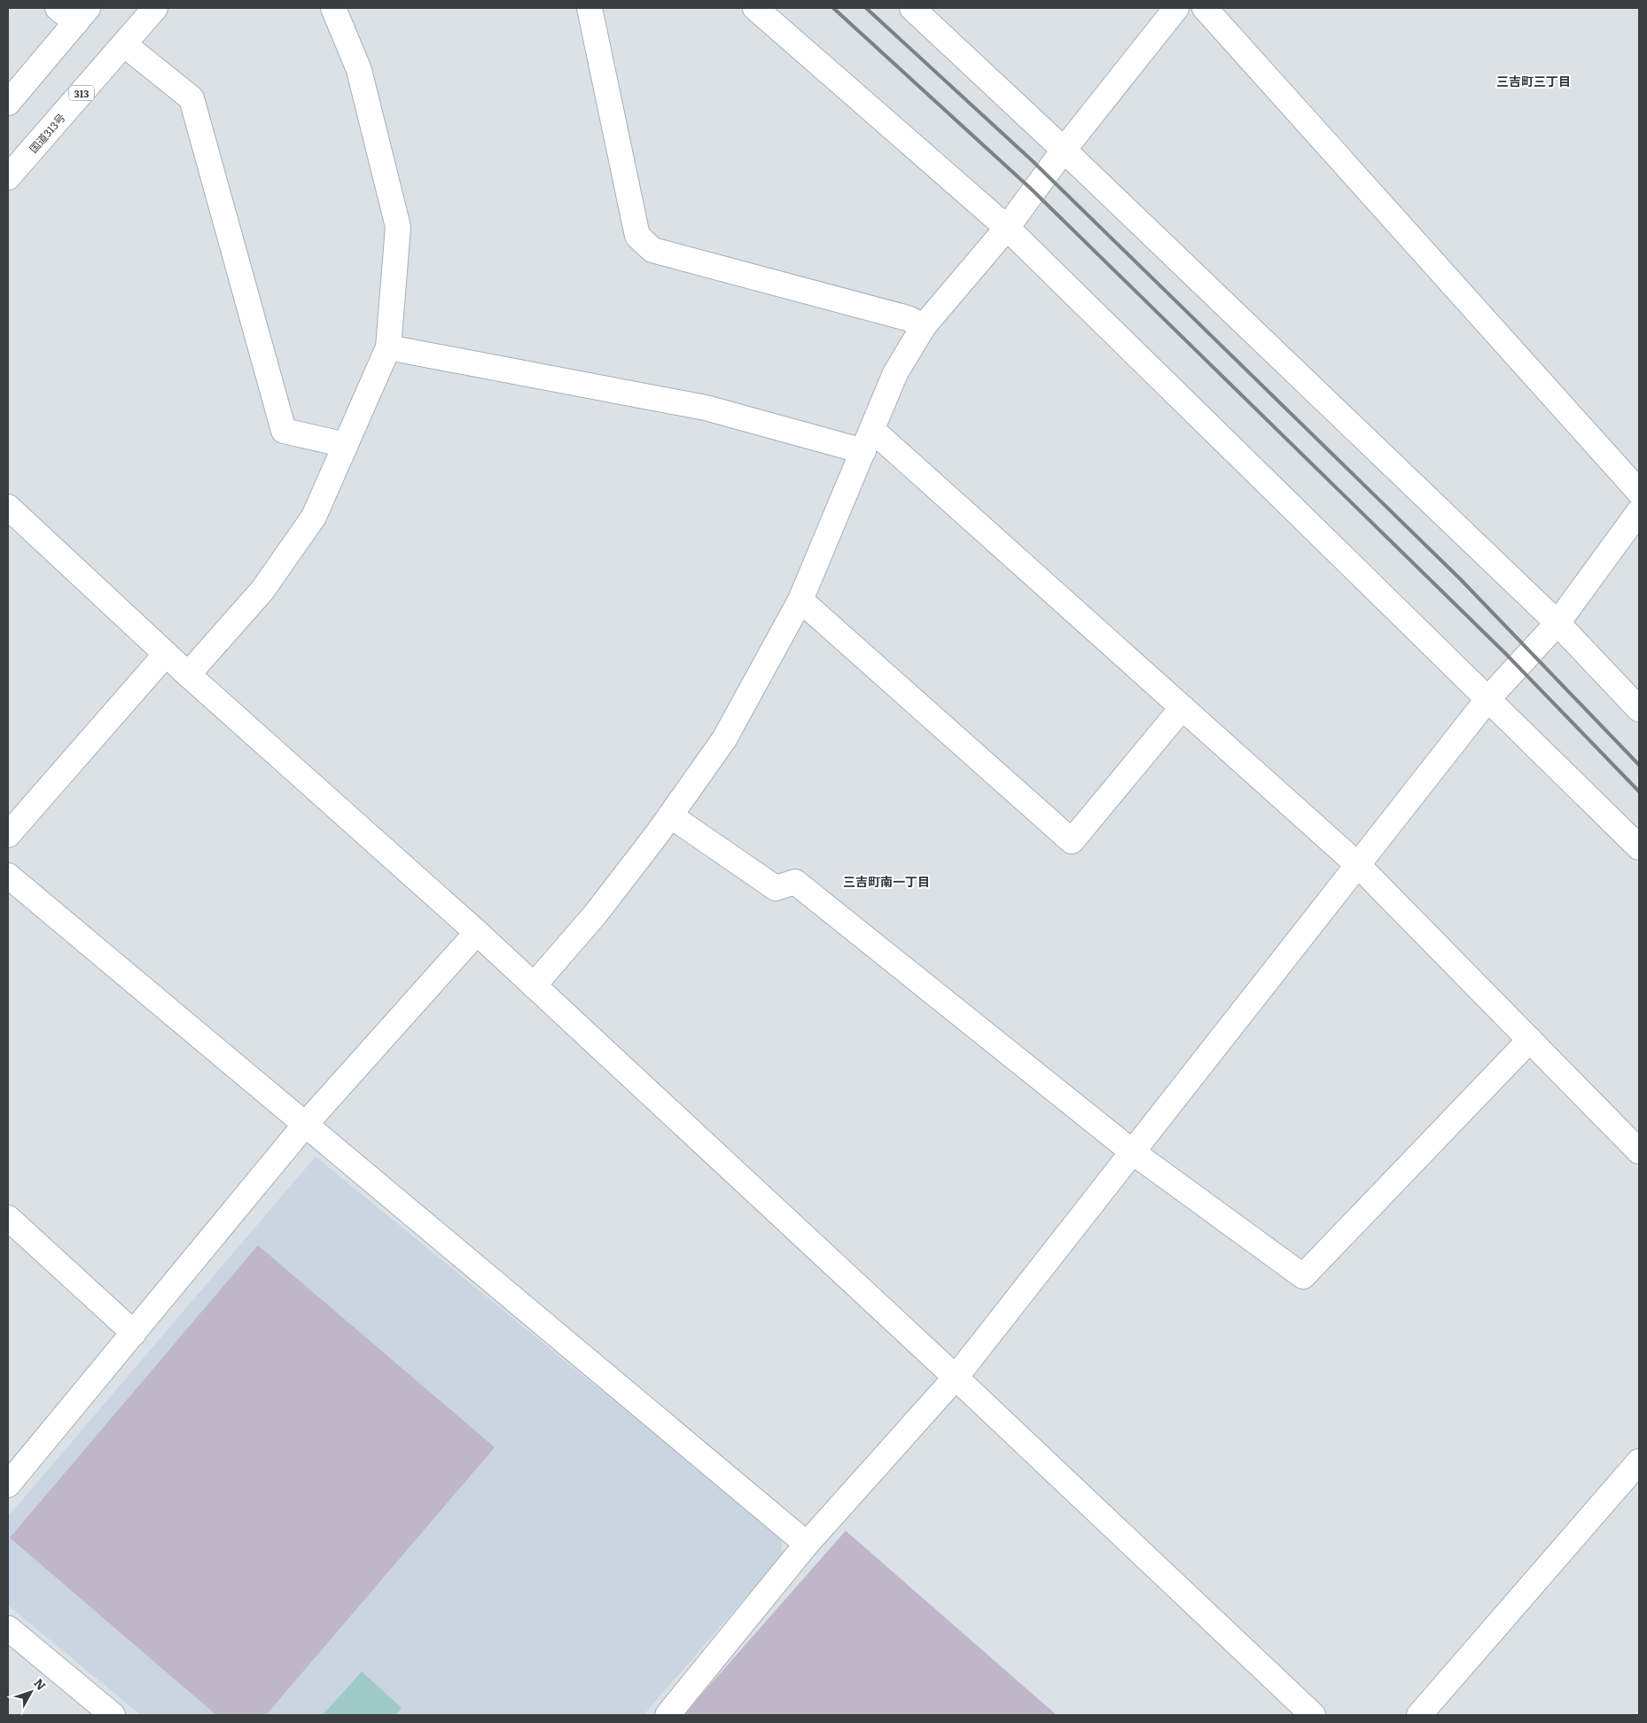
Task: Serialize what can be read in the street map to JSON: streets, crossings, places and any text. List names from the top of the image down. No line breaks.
{"streets":{"main road":["313","国道313号"]},"districts":["三吉町三丁目","三吉町南一丁目"],"north":"top right"}
